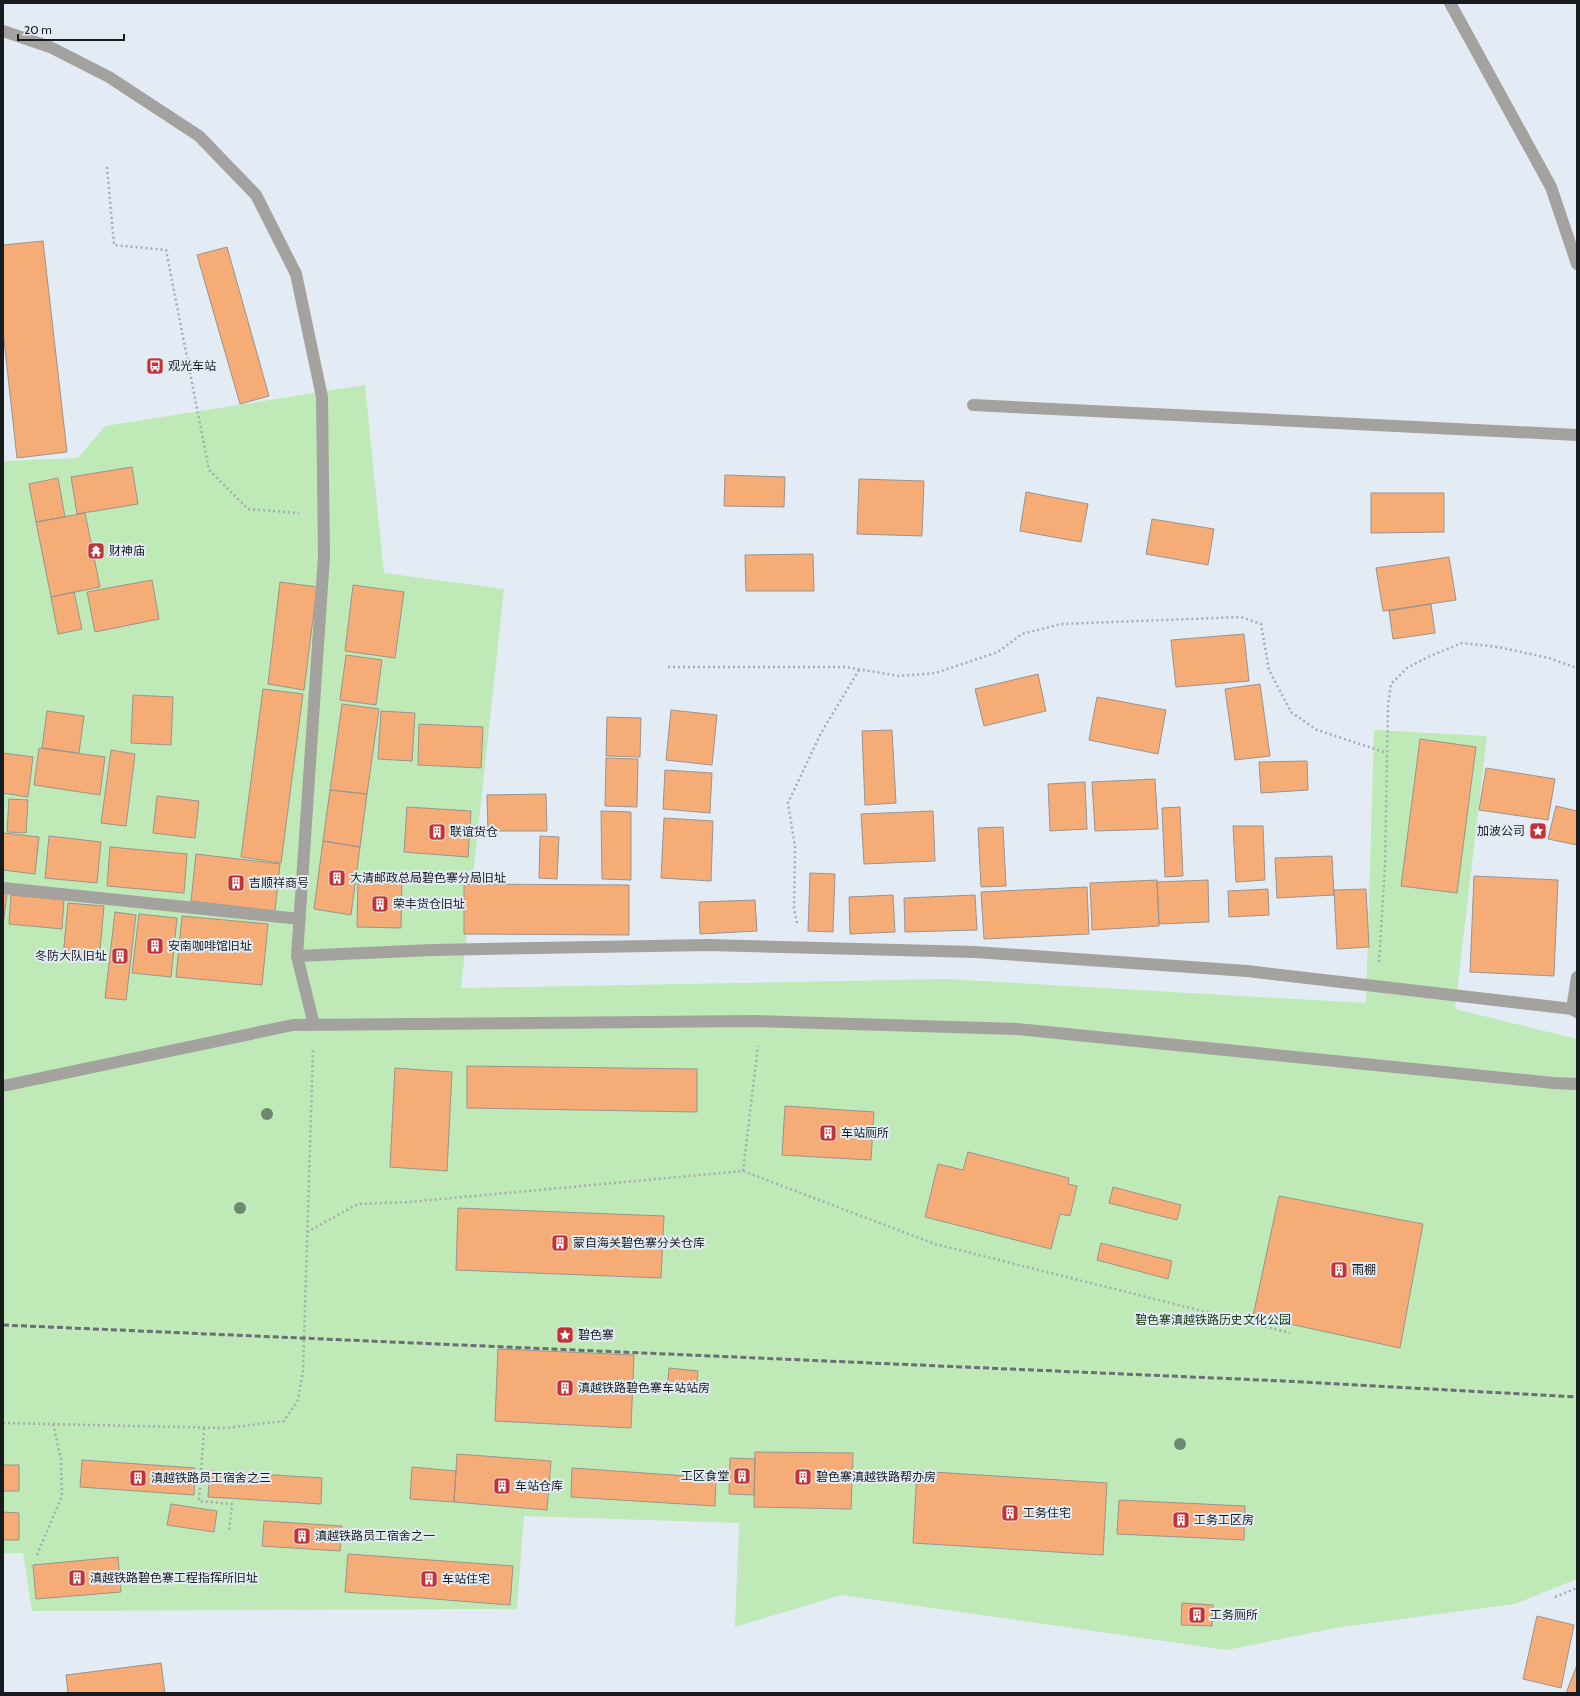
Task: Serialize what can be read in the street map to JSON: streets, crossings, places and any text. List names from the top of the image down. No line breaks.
{"parks":["碧色寨滇越铁路历史文化公园"],"places":{"bus stop":["观光车站"],"temple":["财神庙"],"place":["加波公司","碧色寨"],"building":["联谊货仓","大清邮政总局碧色寨分局旧址","吉顺祥商号","荣丰货仓旧址","安南咖啡馆旧址","冬防大队旧址","车站厕所","蒙自海关碧色寨分关仓库","雨棚","滇越铁路碧色寨车站站房","工区食堂","碧色寨滇越铁路帮办房","滇越铁路员工宿舍之三","车站仓库","工务住宅","工务工区房","滇越铁路员工宿舍之一","滇越铁路碧色寨工程指挥所旧址","车站住宅","工务厕所"]},"scale_bar":"20 m"}
